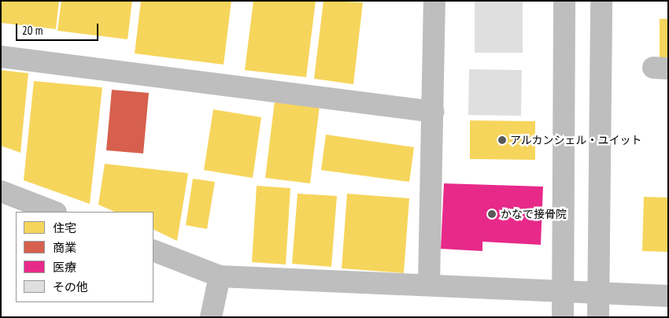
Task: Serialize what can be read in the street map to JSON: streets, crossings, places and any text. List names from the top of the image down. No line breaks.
{"places":["アルカンシェル・ユイット","かなで接骨院"],"legend":["住宅","商業","医療","その他"],"scale_bar":"20 m"}
